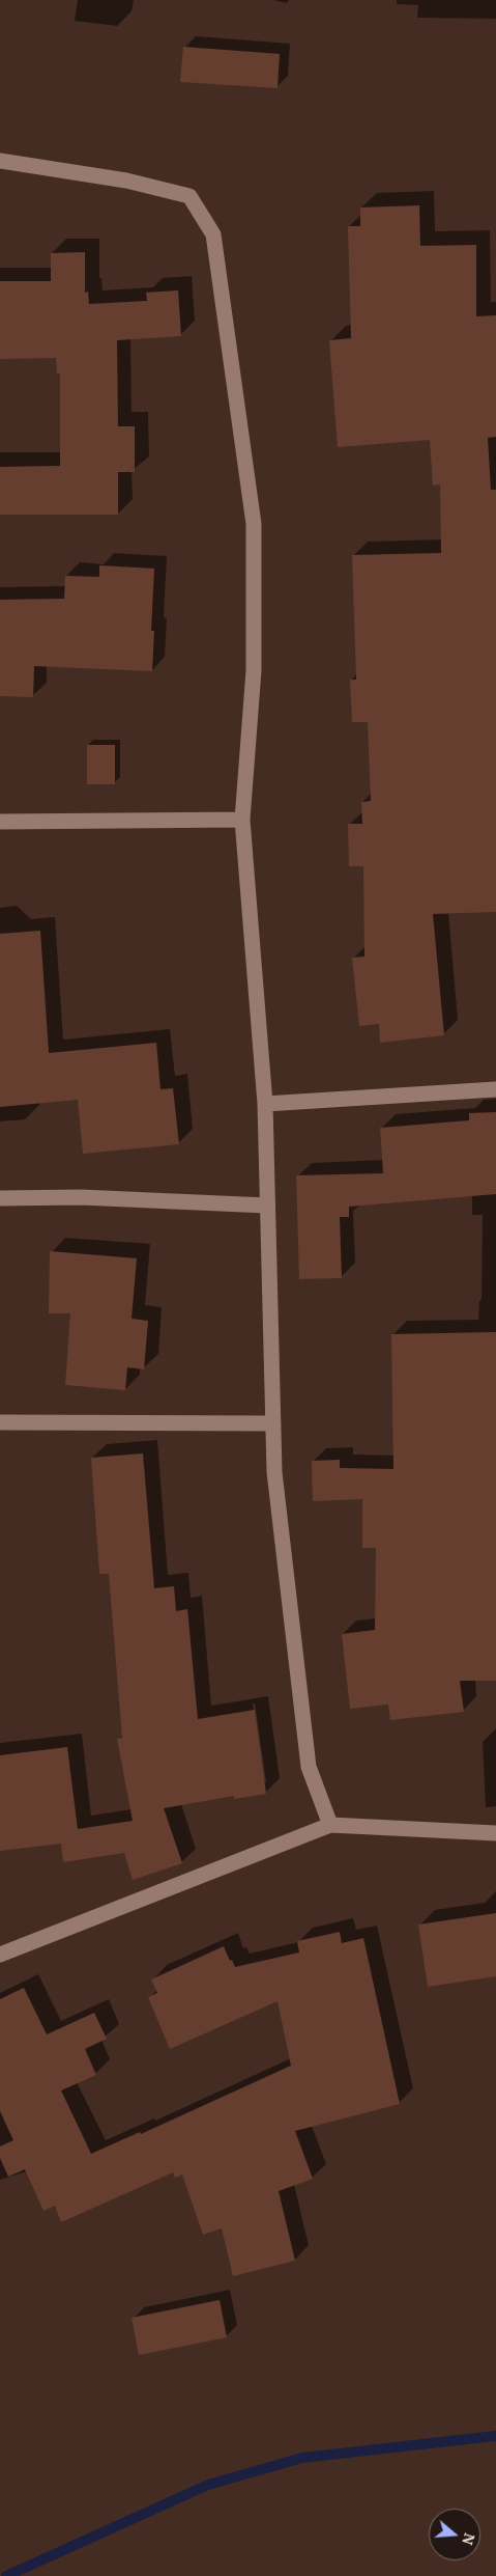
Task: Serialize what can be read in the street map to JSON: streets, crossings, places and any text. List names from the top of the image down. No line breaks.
{"north":"right"}
